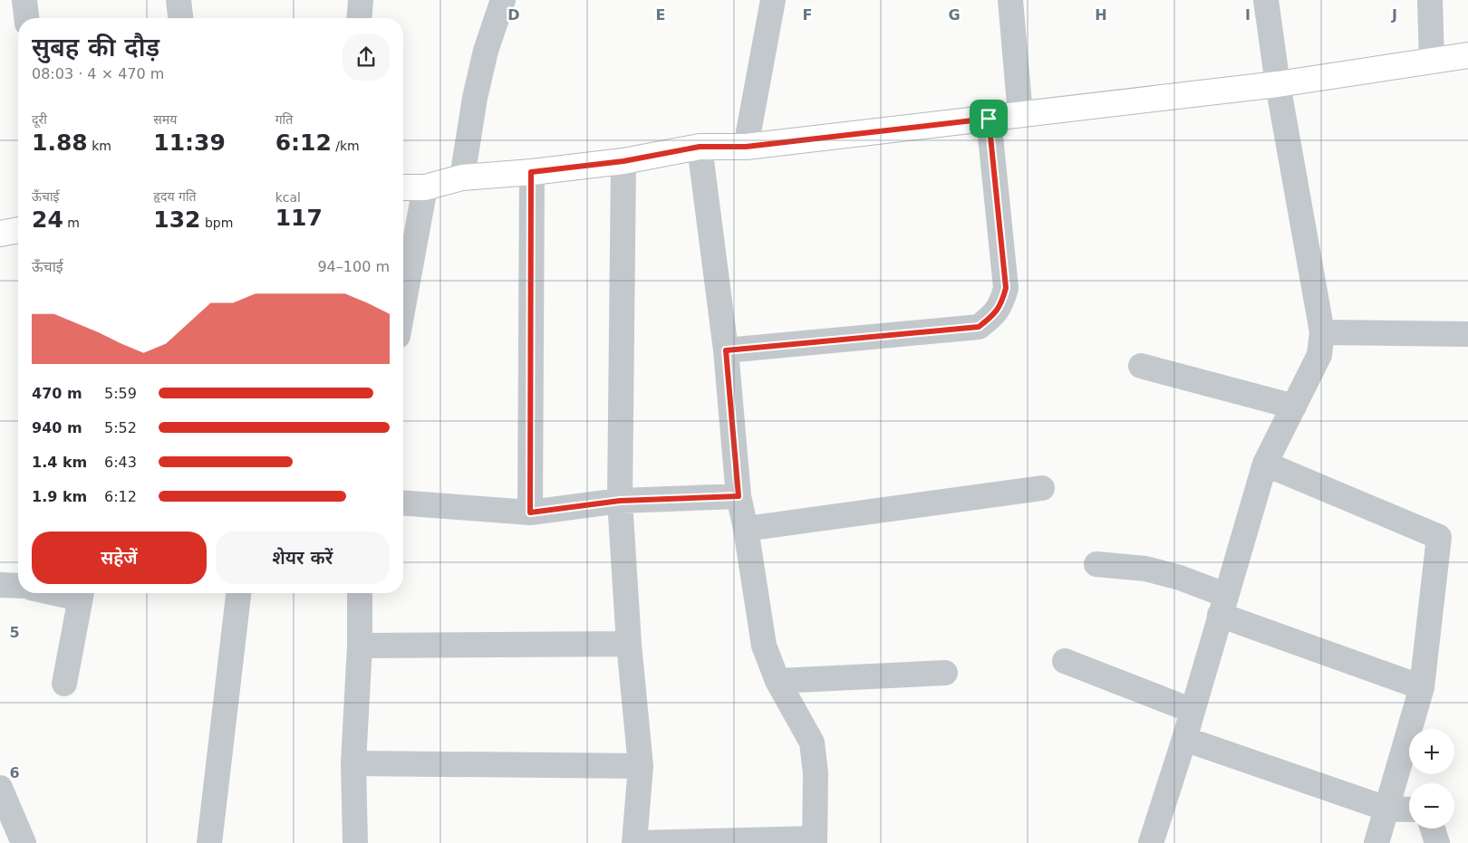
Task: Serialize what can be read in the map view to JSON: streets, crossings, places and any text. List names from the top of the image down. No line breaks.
{"page":{"heading":["सुबह की दौड़","08:03 · 4 × 470 m"],"stats":[["दूरी","1.88 km"],["समय","11:39"],["गति","6:12 /km"],["ऊँचाई","24 m"],["हृदय गति","132 bpm"],["kcal","117"]],"chart":["ऊँचाई","94–100 m"],"list":[{"name":"470 m","note":"5:59"},{"name":"940 m","note":"5:52"},{"name":"1.4 km","note":"6:43"},{"name":"1.9 km","note":"6:12"}],"buttons":["सहेजें","शेयर करें"],"map_buttons":["+","−"]},"grid":{"columns":["D","E","F","G","H","I","J"],"rows":["5","6"]}}
